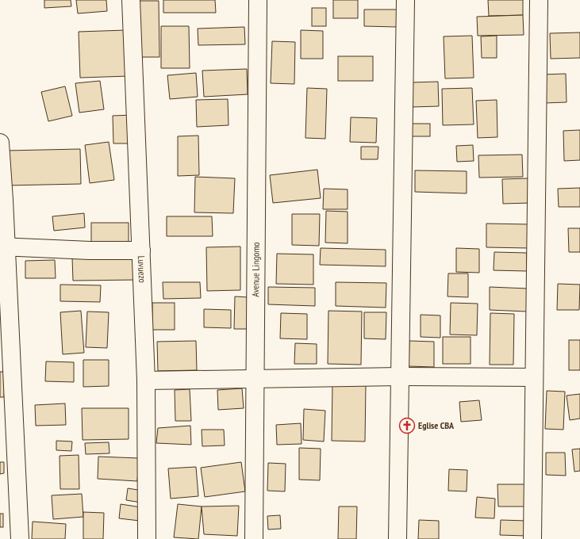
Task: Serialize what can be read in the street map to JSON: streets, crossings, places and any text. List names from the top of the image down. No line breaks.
{"streets":{"street":["Luvuezo","Avenue Lingomo"]},"places":{"church":["Eglise CBA"]}}
